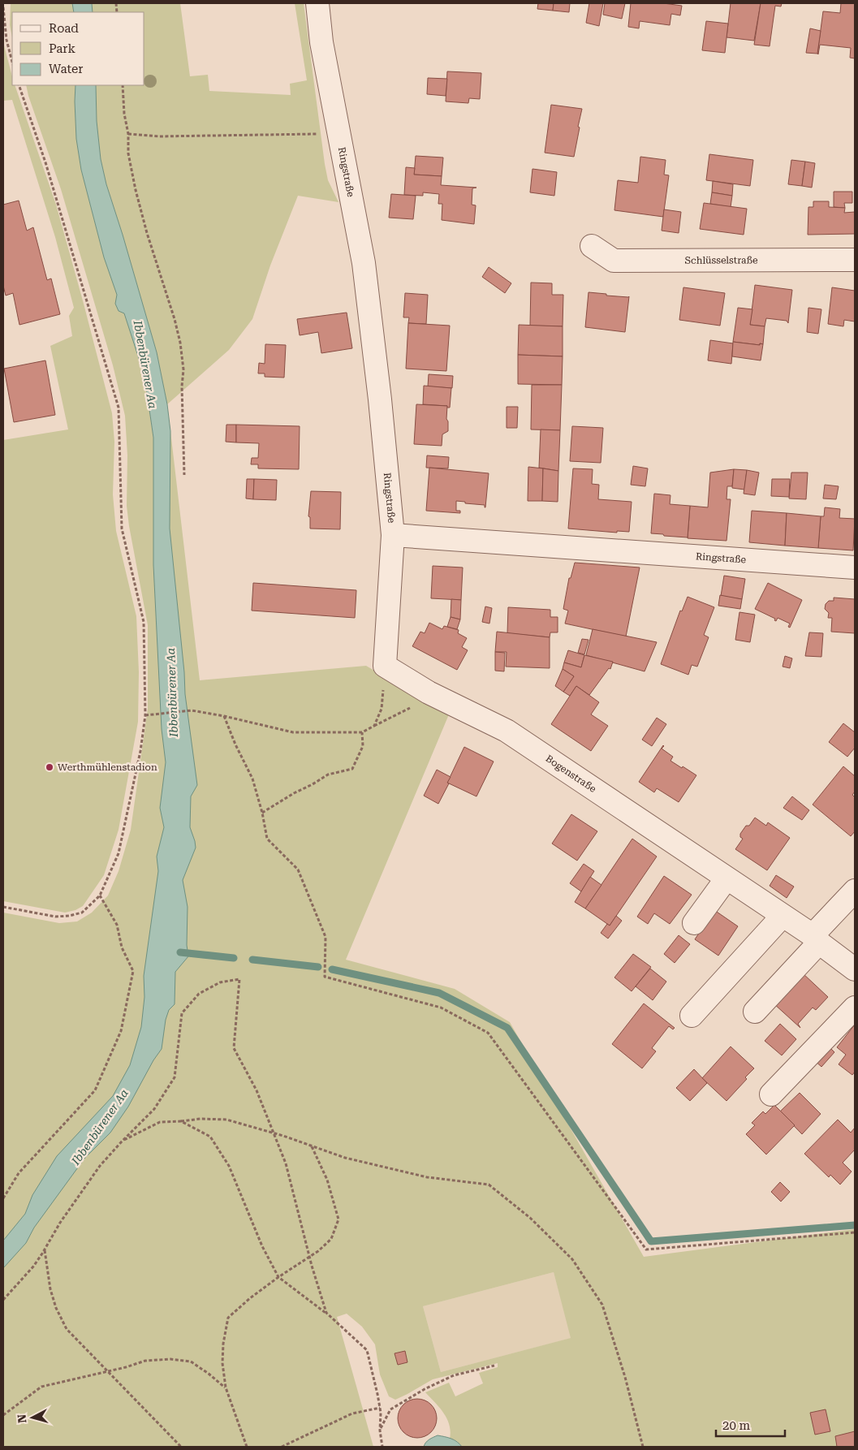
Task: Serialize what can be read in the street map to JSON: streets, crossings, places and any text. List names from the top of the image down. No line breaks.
{"streets":{"street":["Ringstraße","Schlüsselstraße","Bogenstraße"]},"water":["Ibbenbürener Aa"],"places":["Werthmühlenstadion"],"legend":["Road","Park","Water"],"scale_bar":"20 m","north":"left"}
